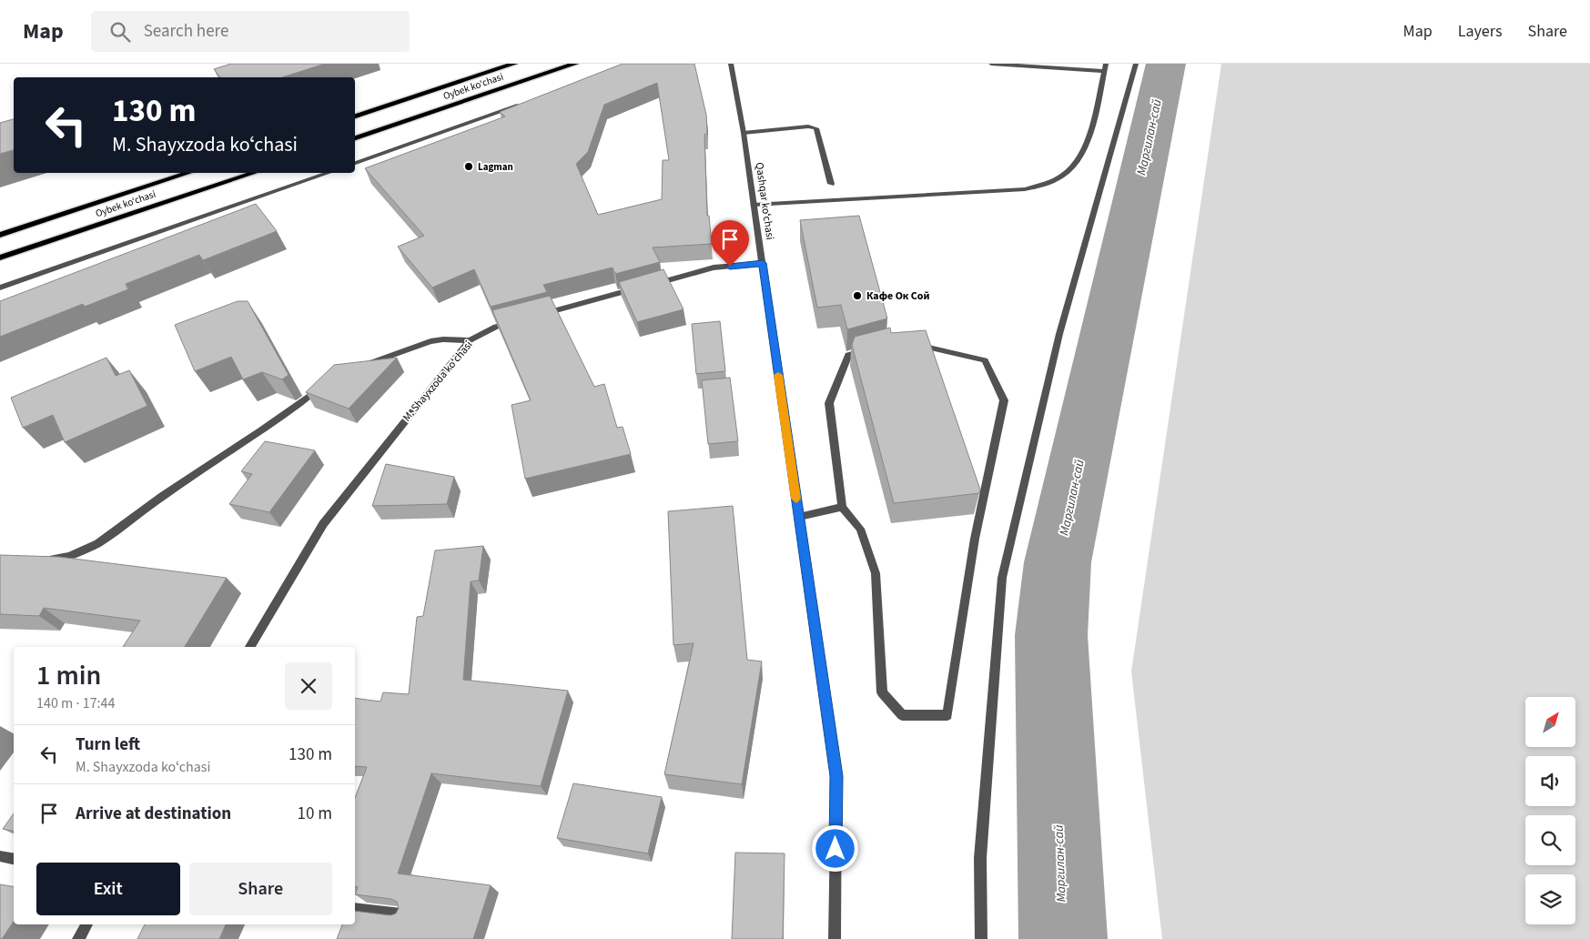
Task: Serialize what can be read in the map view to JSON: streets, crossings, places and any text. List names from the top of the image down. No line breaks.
{"streets":{"main road":["Oybek ko‘chasi"],"street":["Qashqar koʻchasi","M. Shayxzoda koʻchasi"]},"water":["Маргилан-сай"],"places":["Lagman","Кафе Ок Сой"],"north":"top right","page":{"header":"Map","search":"Search here","nav":["Map","Layers","Share"],"turn":["130 m","M. Shayxzoda koʻchasi"],"heading":["1 min","140 m · 17:44"],"list":[{"name":"Turn left","note":"M. Shayxzoda koʻchasi","value":"130 m"},{"name":"Arrive at destination","value":"10 m"}],"buttons":["Exit","Share"]}}
